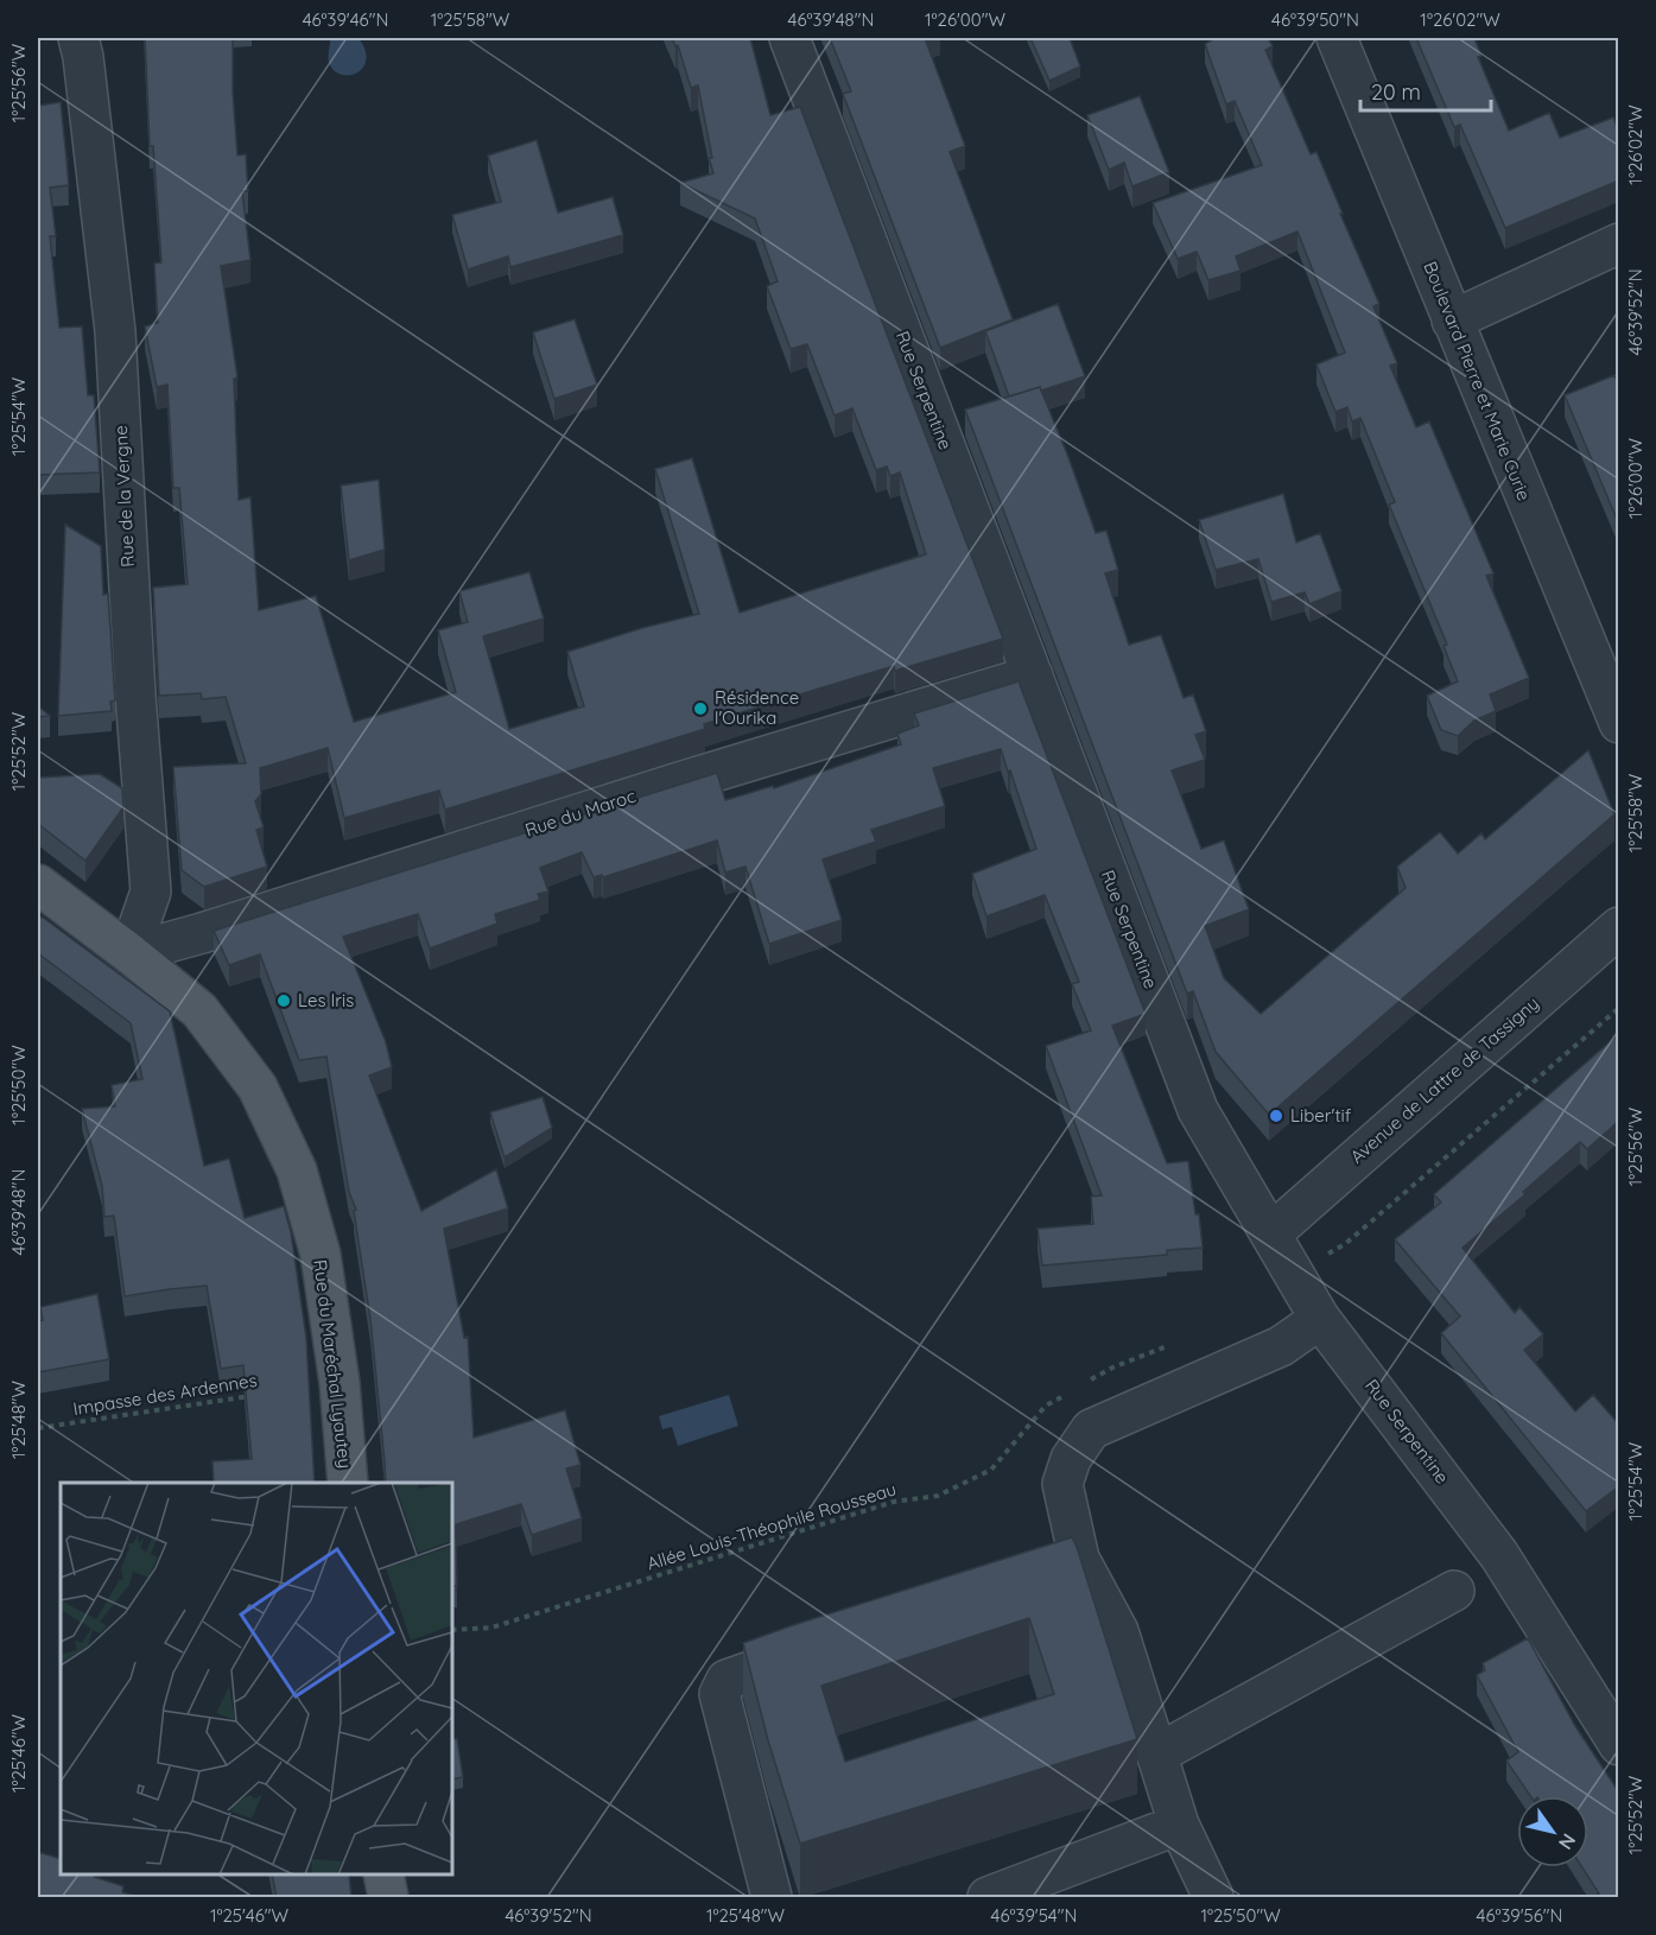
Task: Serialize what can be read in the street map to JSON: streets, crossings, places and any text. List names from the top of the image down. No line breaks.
{"streets":{"main road":["Rue du Maréchal Lyautey"],"street":["Boulevard Pierre et Marie Curie","Rue Serpentine","Rue de la Vergne","Rue du Maroc","Avenue de Lattre de Tassigny"],"path":["Impasse des Ardennes","Allée Louis-Théophile Rousseau"]},"crossings":[["Rue Serpentine","Rue du Maroc"],["Rue Serpentine","Avenue de Lattre de Tassigny"],["Rue de la Vergne","Rue du Maroc"],["Rue de la Vergne","Rue du Maréchal Lyautey"],["Rue du Maroc","Rue du Maréchal Lyautey"]],"places":["Résidence l'Ourika","Les Iris","Liber'tif"],"scale_bar":"20 m","north":"bottom right","coordinates":["46°39'46\"N","1°25'58\"W","46°39'48\"N","1°26'00\"W","46°39'50\"N","1°26'02\"W","1°25'56\"W","46°39'52\"N","1°25'54\"W","1°25'52\"W","1°25'50\"W","1°25'48\"W","1°25'46\"W","46°39'54\"N","46°39'56\"N"]}
